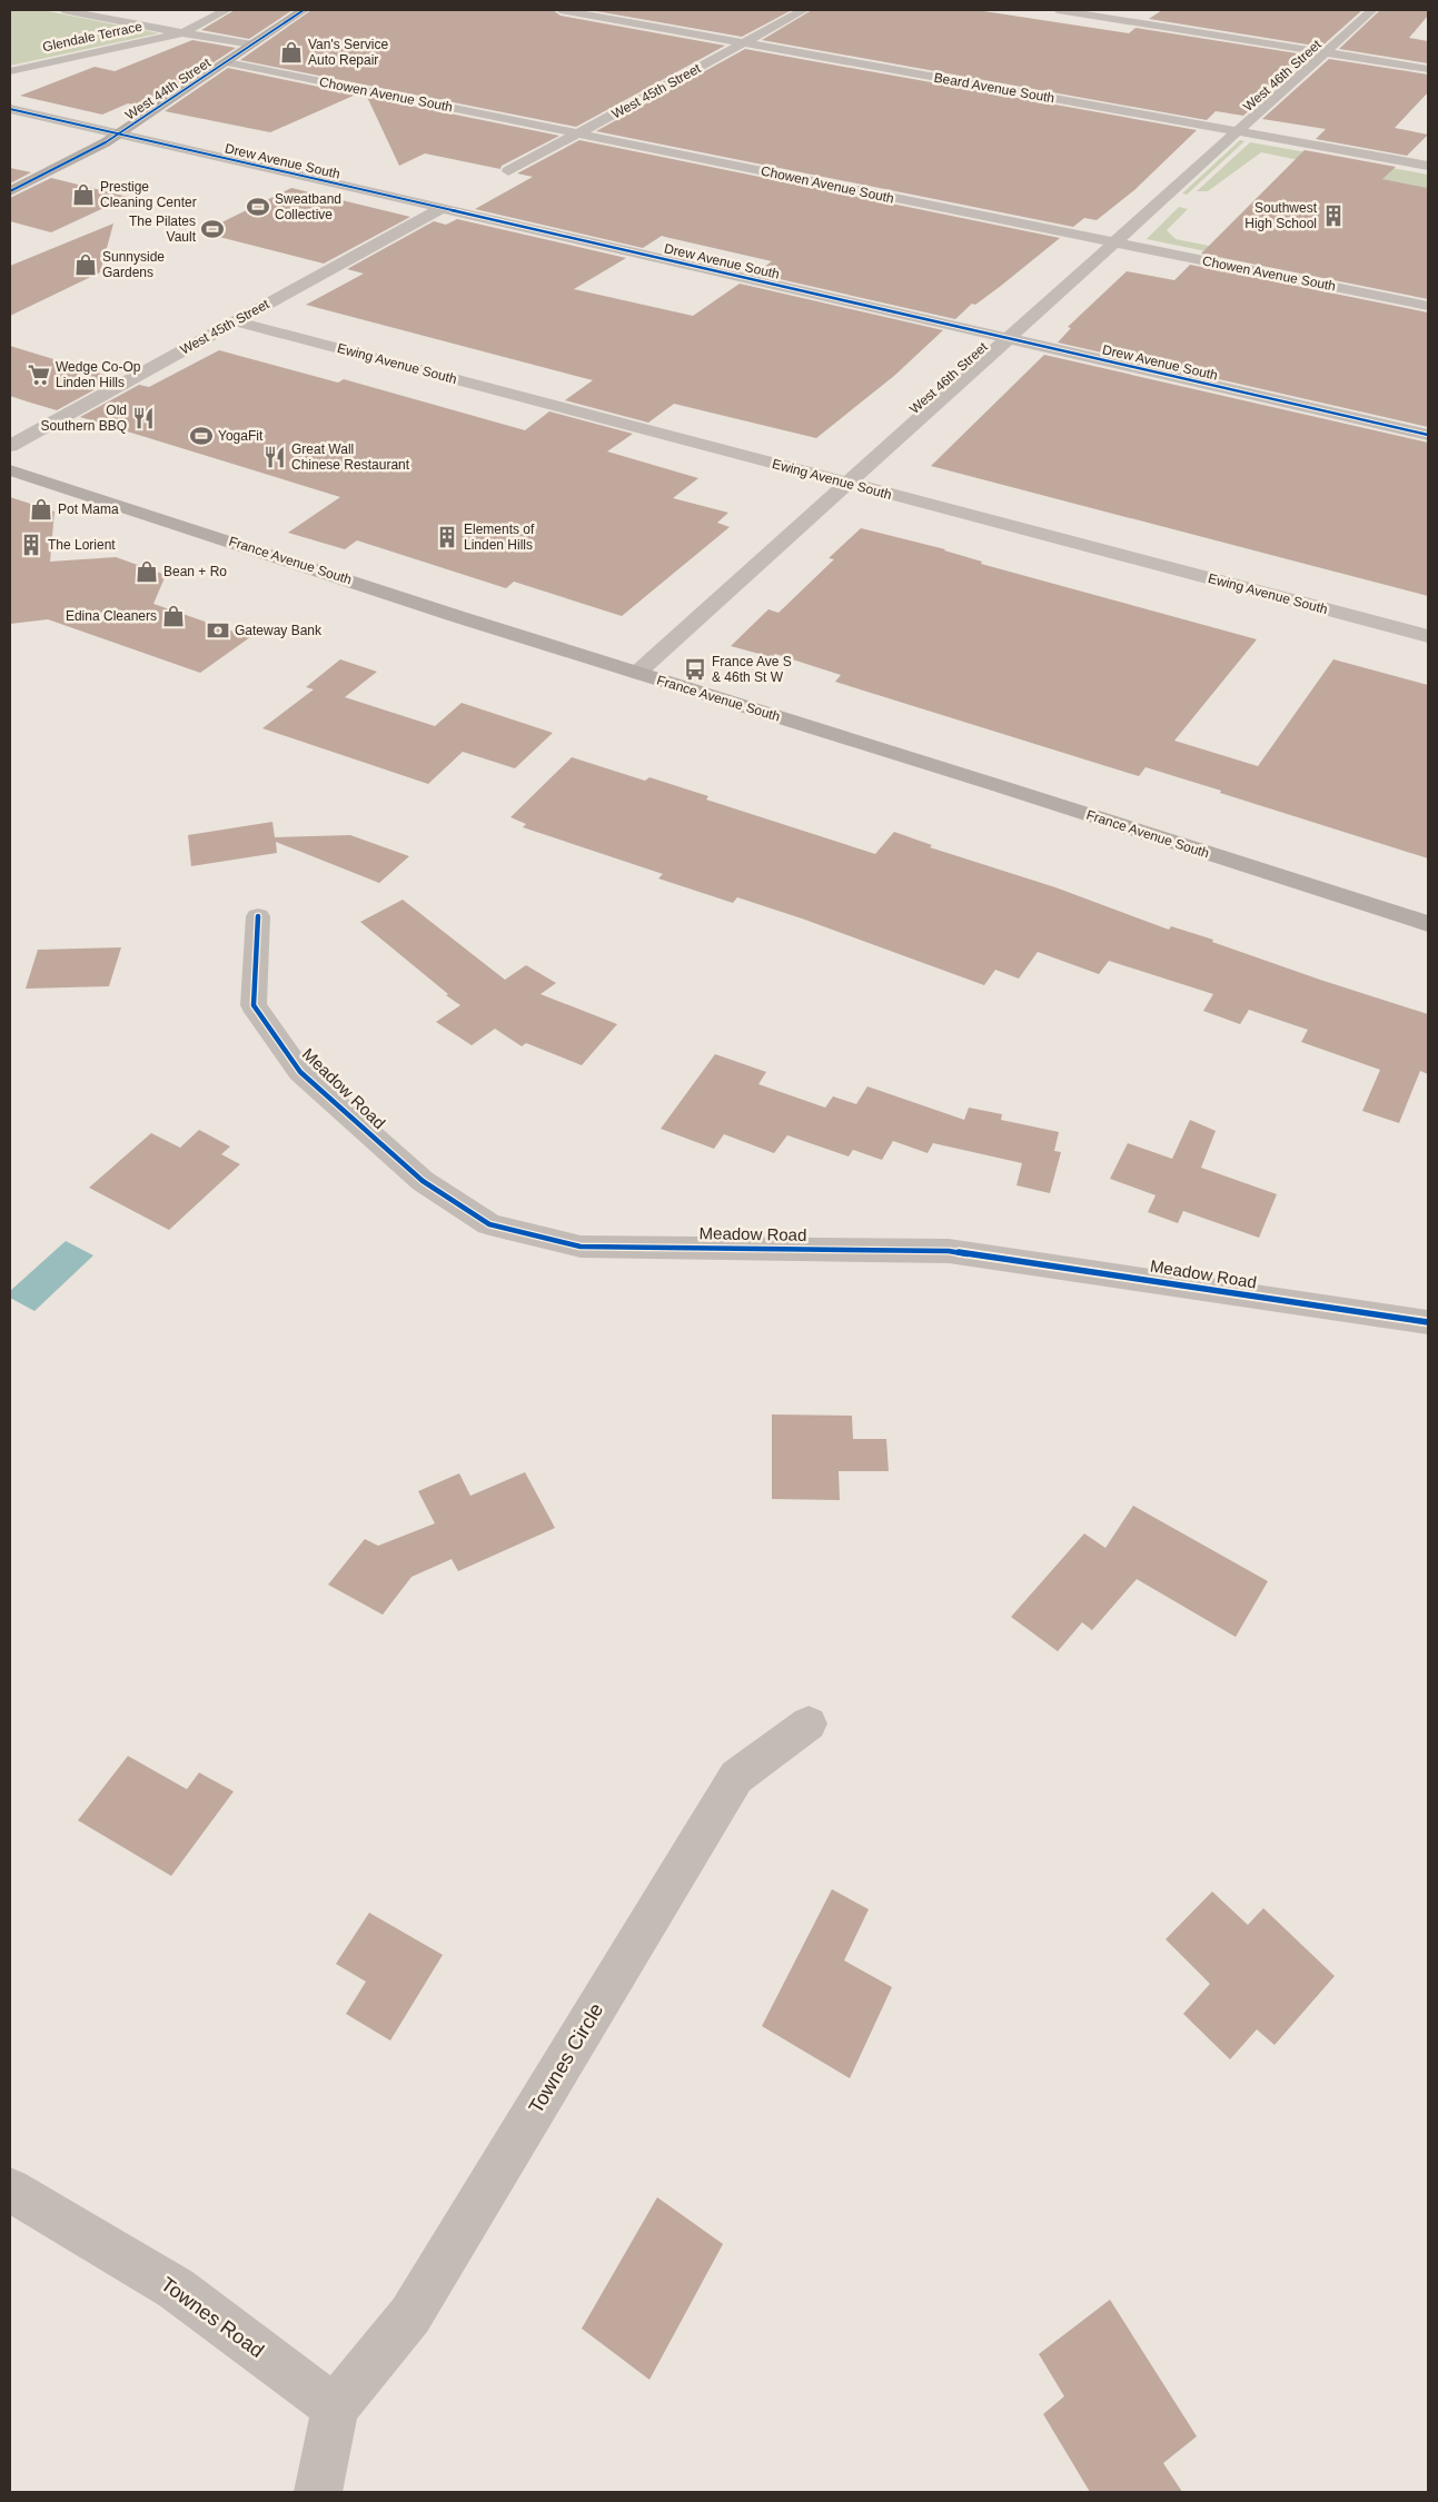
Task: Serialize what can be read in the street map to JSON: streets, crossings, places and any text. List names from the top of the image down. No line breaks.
{"streets":{"main road":["West 44th Street","France Avenue South"],"street":["Glendale Terrace","West 46th Street","Beard Avenue South","West 45th Street","Chowen Avenue South","Drew Avenue South","Ewing Avenue South","Meadow Road","Townes Circle","Townes Road"]},"crossings":[["West 46th Street","Beard Avenue South"],["West 46th Street","Chowen Avenue South"],["West 46th Street","Drew Avenue South"],["West 46th Street","Ewing Avenue South"],["West 46th Street","France Avenue South"],["Beard Avenue South","West 45th Street"],["West 44th Street","Chowen Avenue South"],["West 44th Street","Drew Avenue South"],["West 45th Street","Chowen Avenue South"],["West 45th Street","Drew Avenue South"],["West 45th Street","Ewing Avenue South"],["Townes Circle","Townes Road"]],"places":{"shop":["Van's Service Auto Repair","Prestige Cleaning Center","Sunnyside Gardens","Pot Mama","Bean + Ro","Edina Cleaners"],"sports":["Sweatband Collective","The Pilates Vault","YogaFit"],"building":["Southwest High School","Elements of Linden Hills","The Lorient"],"supermarket":["Wedge Co-Op Linden Hills"],"restaurant":["Old Southern BBQ","Great Wall Chinese Restaurant"],"bank":["Gateway Bank"],"bus stop":["France Ave S & 46th St W"]}}
